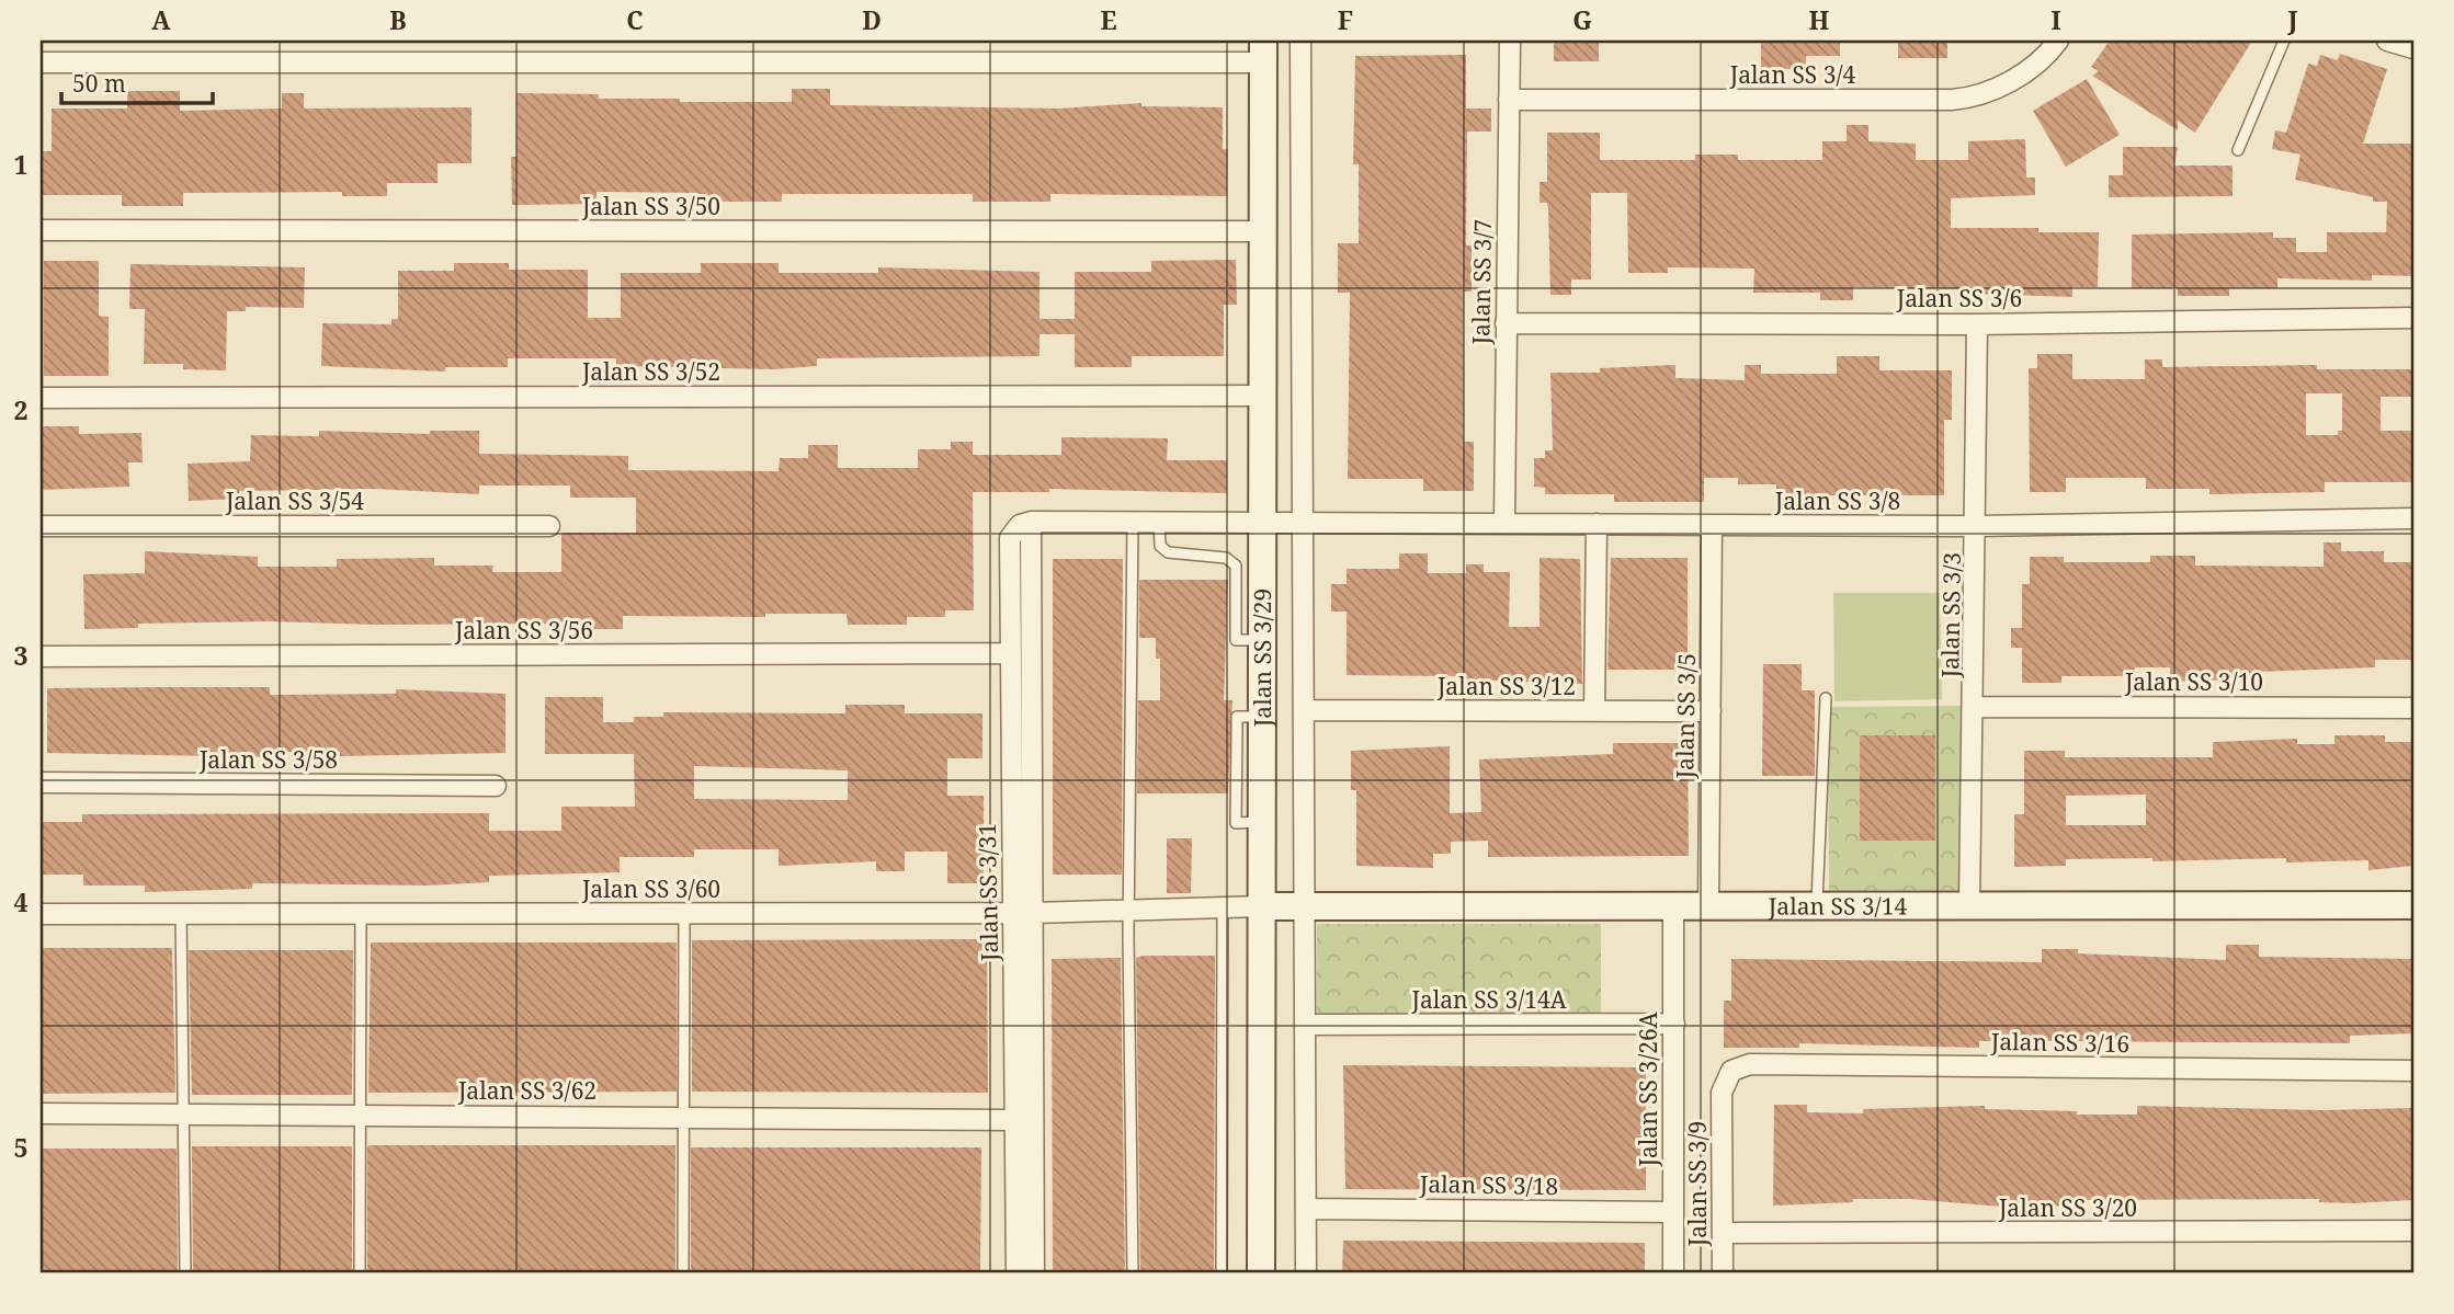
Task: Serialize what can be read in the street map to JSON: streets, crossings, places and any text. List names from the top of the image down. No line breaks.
{"streets":{"street":["Jalan SS 3/4","Jalan SS 3/50","Jalan SS 3/7","Jalan SS 3/6","Jalan SS 3/52","Jalan SS 3/54","Jalan SS 3/8","Jalan SS 3/3","Jalan SS 3/56","Jalan SS 3/29","Jalan SS 3/10","Jalan SS 3/12","Jalan SS 3/5","Jalan SS 3/58","Jalan SS 3/60","Jalan SS 3/31","Jalan SS 3/14","Jalan SS 3/14A","Jalan SS 3/16","Jalan SS 3/26A","Jalan SS 3/62","Jalan SS 3/9","Jalan SS 3/18","Jalan SS 3/20"]},"crossings":[["Jalan SS 3/4","Jalan SS 3/7"],["Jalan SS 3/50","Jalan SS 3/29"],["Jalan SS 3/7","Jalan SS 3/6"],["Jalan SS 3/7","Jalan SS 3/8"],["Jalan SS 3/6","Jalan SS 3/3"],["Jalan SS 3/52","Jalan SS 3/29"],["Jalan SS 3/8","Jalan SS 3/3"],["Jalan SS 3/8","Jalan SS 3/29"],["Jalan SS 3/8","Jalan SS 3/5"],["Jalan SS 3/3","Jalan SS 3/10"],["Jalan SS 3/3","Jalan SS 3/14"],["Jalan SS 3/56","Jalan SS 3/31"],["Jalan SS 3/29","Jalan SS 3/60"],["Jalan SS 3/29","Jalan SS 3/14"],["Jalan SS 3/12","Jalan SS 3/5"],["Jalan SS 3/5","Jalan SS 3/14"],["Jalan SS 3/60","Jalan SS 3/31"],["Jalan SS 3/60","Jalan SS 3/14"],["Jalan SS 3/31","Jalan SS 3/62"],["Jalan SS 3/14","Jalan SS 3/26A"],["Jalan SS 3/14A","Jalan SS 3/26A"],["Jalan SS 3/16","Jalan SS 3/9"],["Jalan SS 3/26A","Jalan SS 3/18"],["Jalan SS 3/9","Jalan SS 3/20"]],"scale_bar":"50 m","grid":{"columns":["A","B","C","D","E","F","G","H","I","J"],"rows":["1","2","3","4","5"]}}
